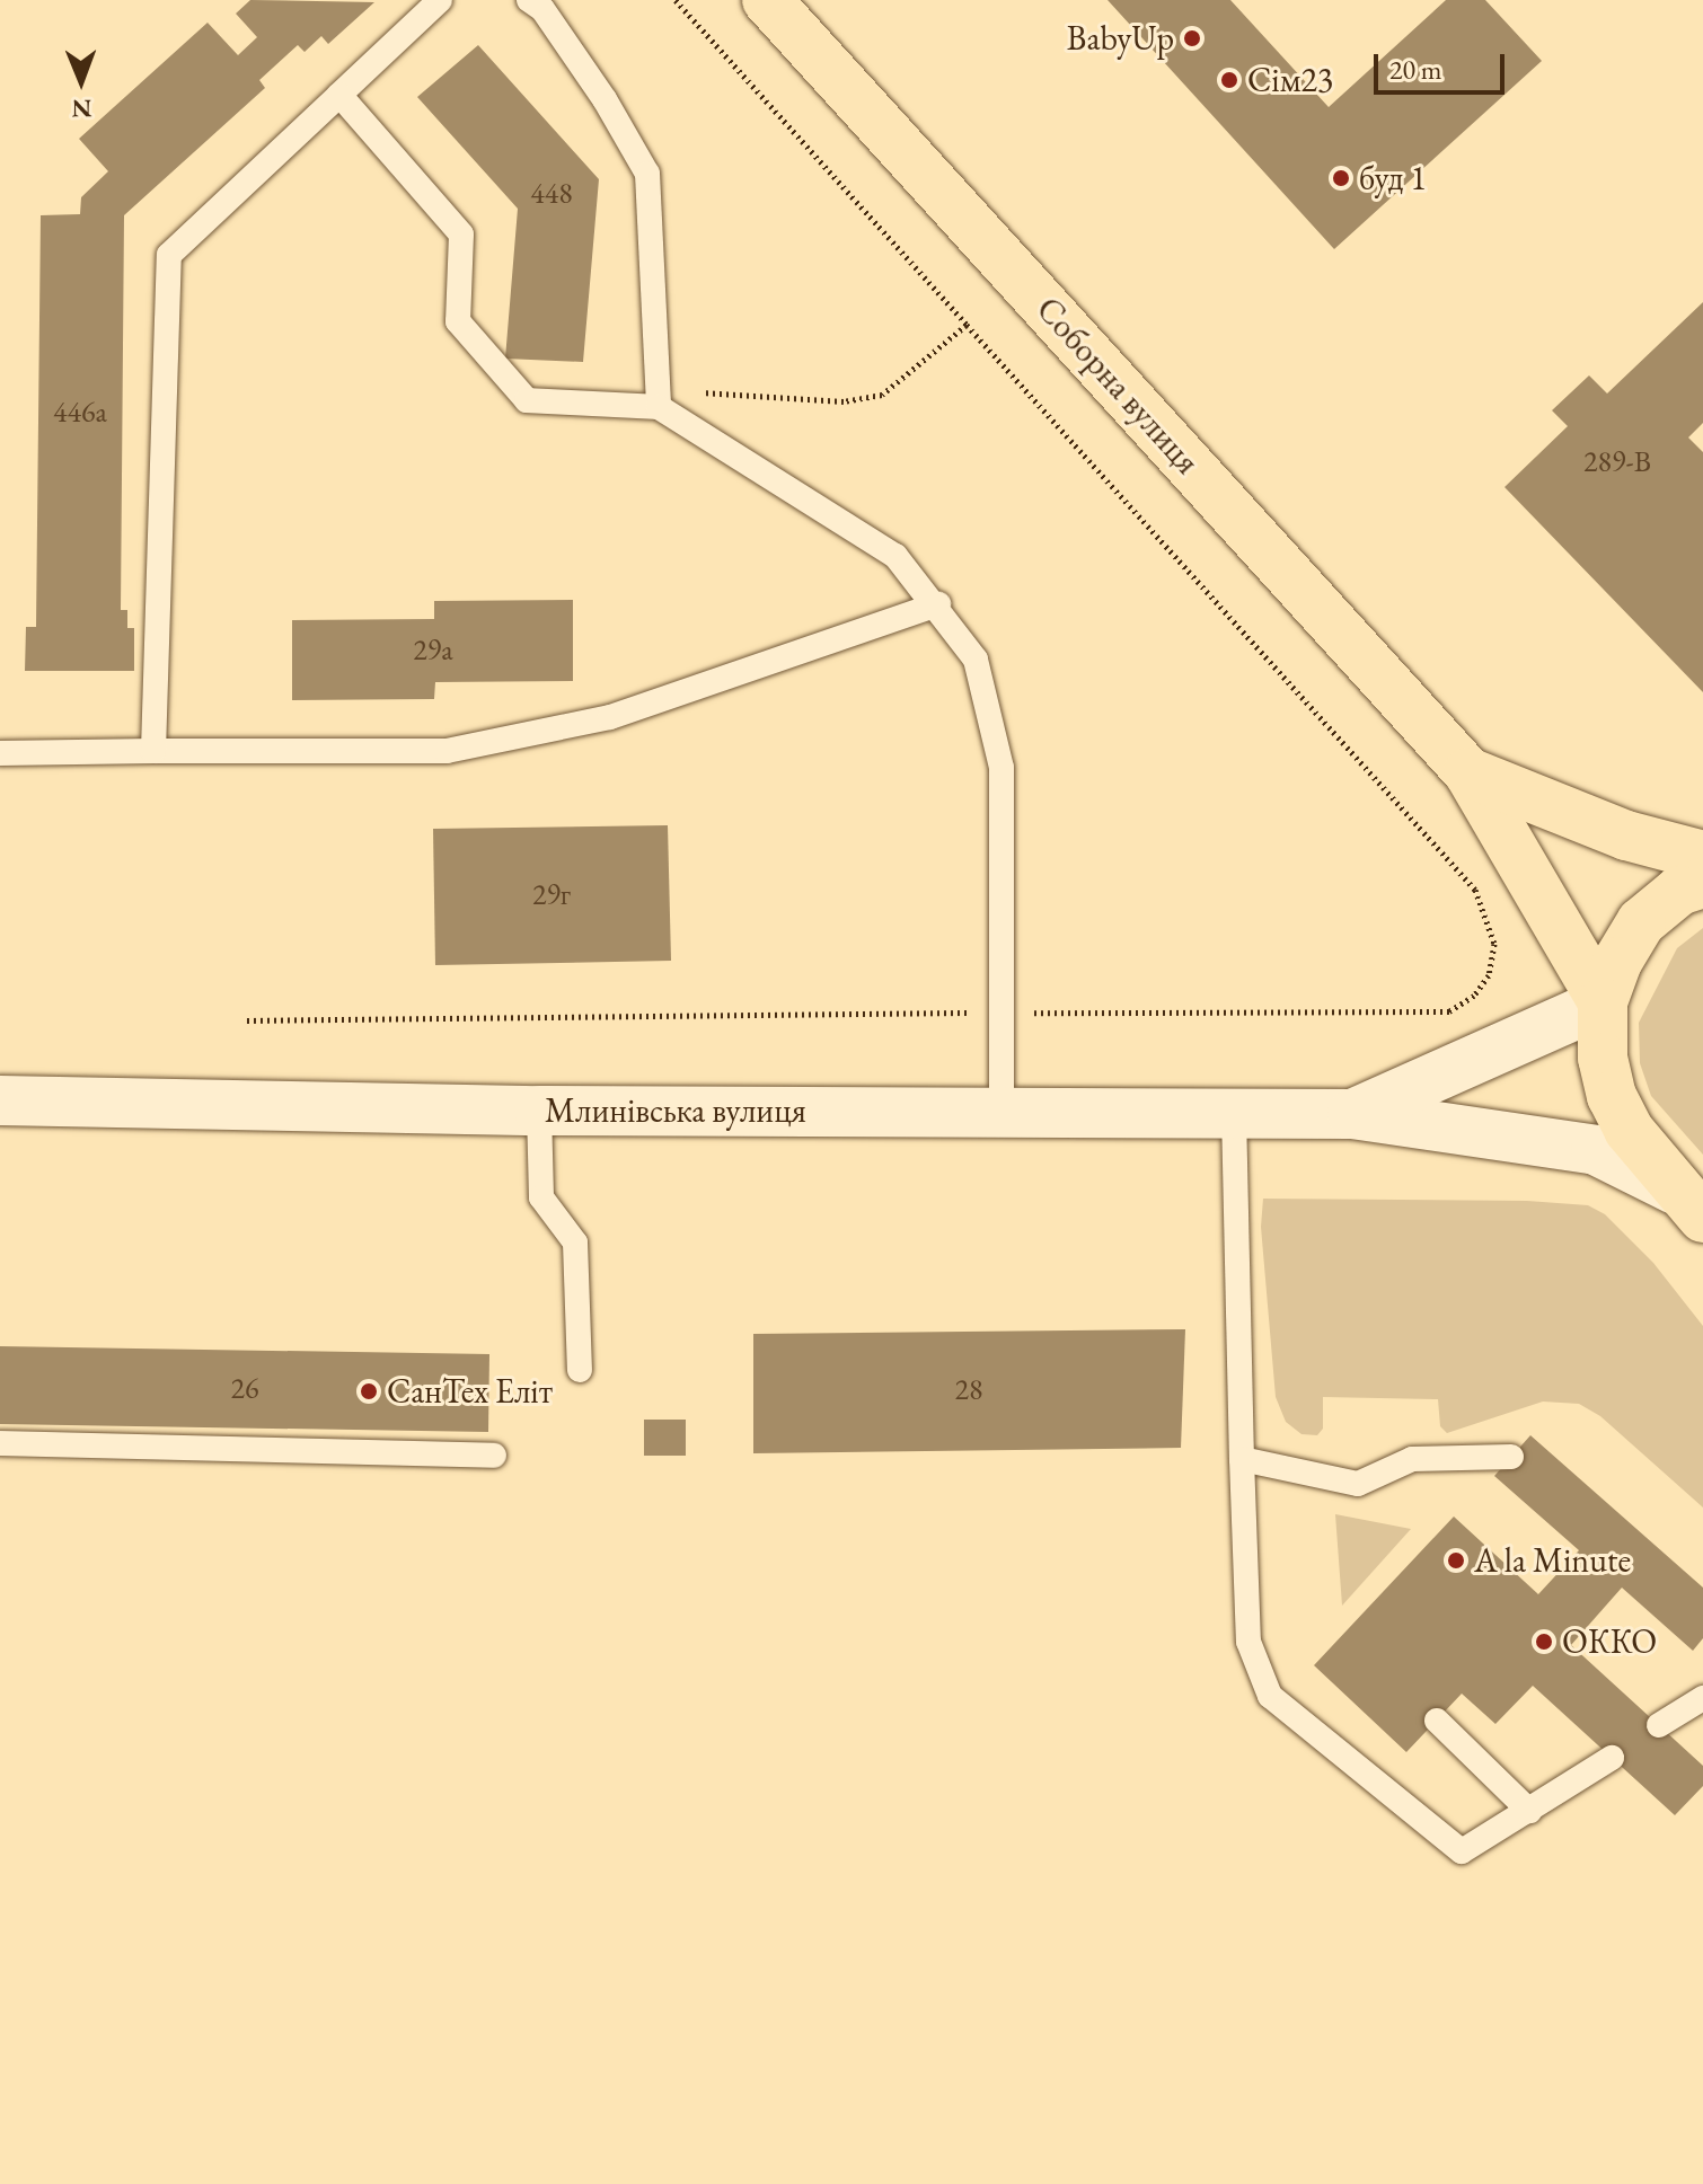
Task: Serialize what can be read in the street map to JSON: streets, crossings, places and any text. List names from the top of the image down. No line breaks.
{"streets":{"main road":["Соборна вулиця","Млинівська вулиця"]},"crossings":[["Соборна вулиця","Млинівська вулиця"]],"places":["BabyUp","Сім23","буд 1","СанТех Еліт","A la Minute","ОККО"],"house_numbers":["448","446а","289-В","29а","29г","26","28"],"scale_bar":"20 m","north":"bottom"}
